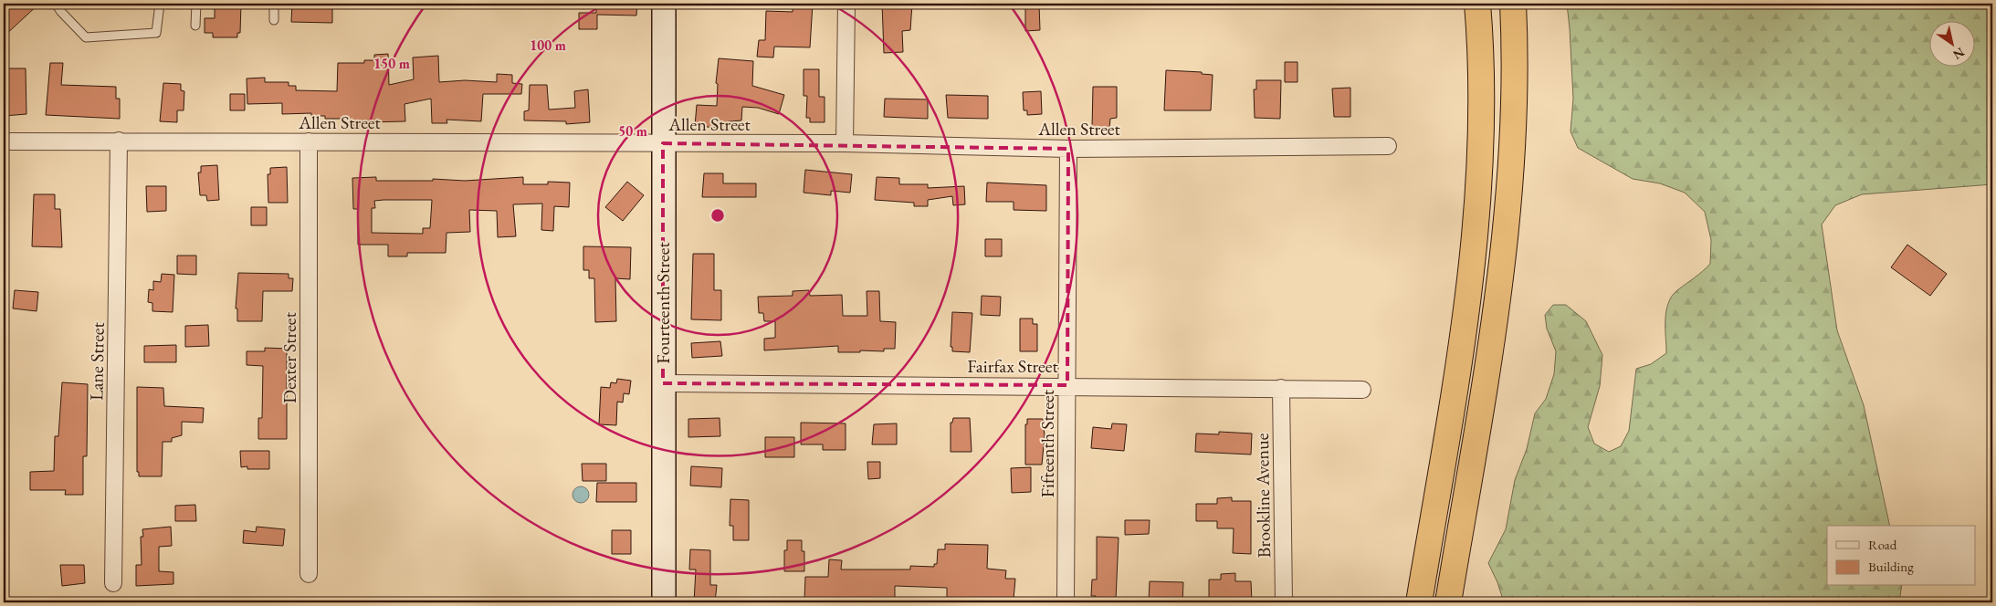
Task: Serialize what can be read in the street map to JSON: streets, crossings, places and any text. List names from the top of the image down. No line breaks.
{"streets":{"street":["Allen Street","Fourteenth Street","Dexter Street","Lane Street","Fairfax Street","Fifteenth Street","Brookline Avenue"]},"crossings":[["Allen Street","Fourteenth Street"],["Allen Street","Dexter Street"],["Allen Street","Lane Street"],["Allen Street","Fifteenth Street"],["Fourteenth Street","Fairfax Street"],["Fairfax Street","Fifteenth Street"],["Fairfax Street","Brookline Avenue"]],"legend":["Road","Building"],"north":"bottom right","rings":["100 m","150 m","50 m"]}
